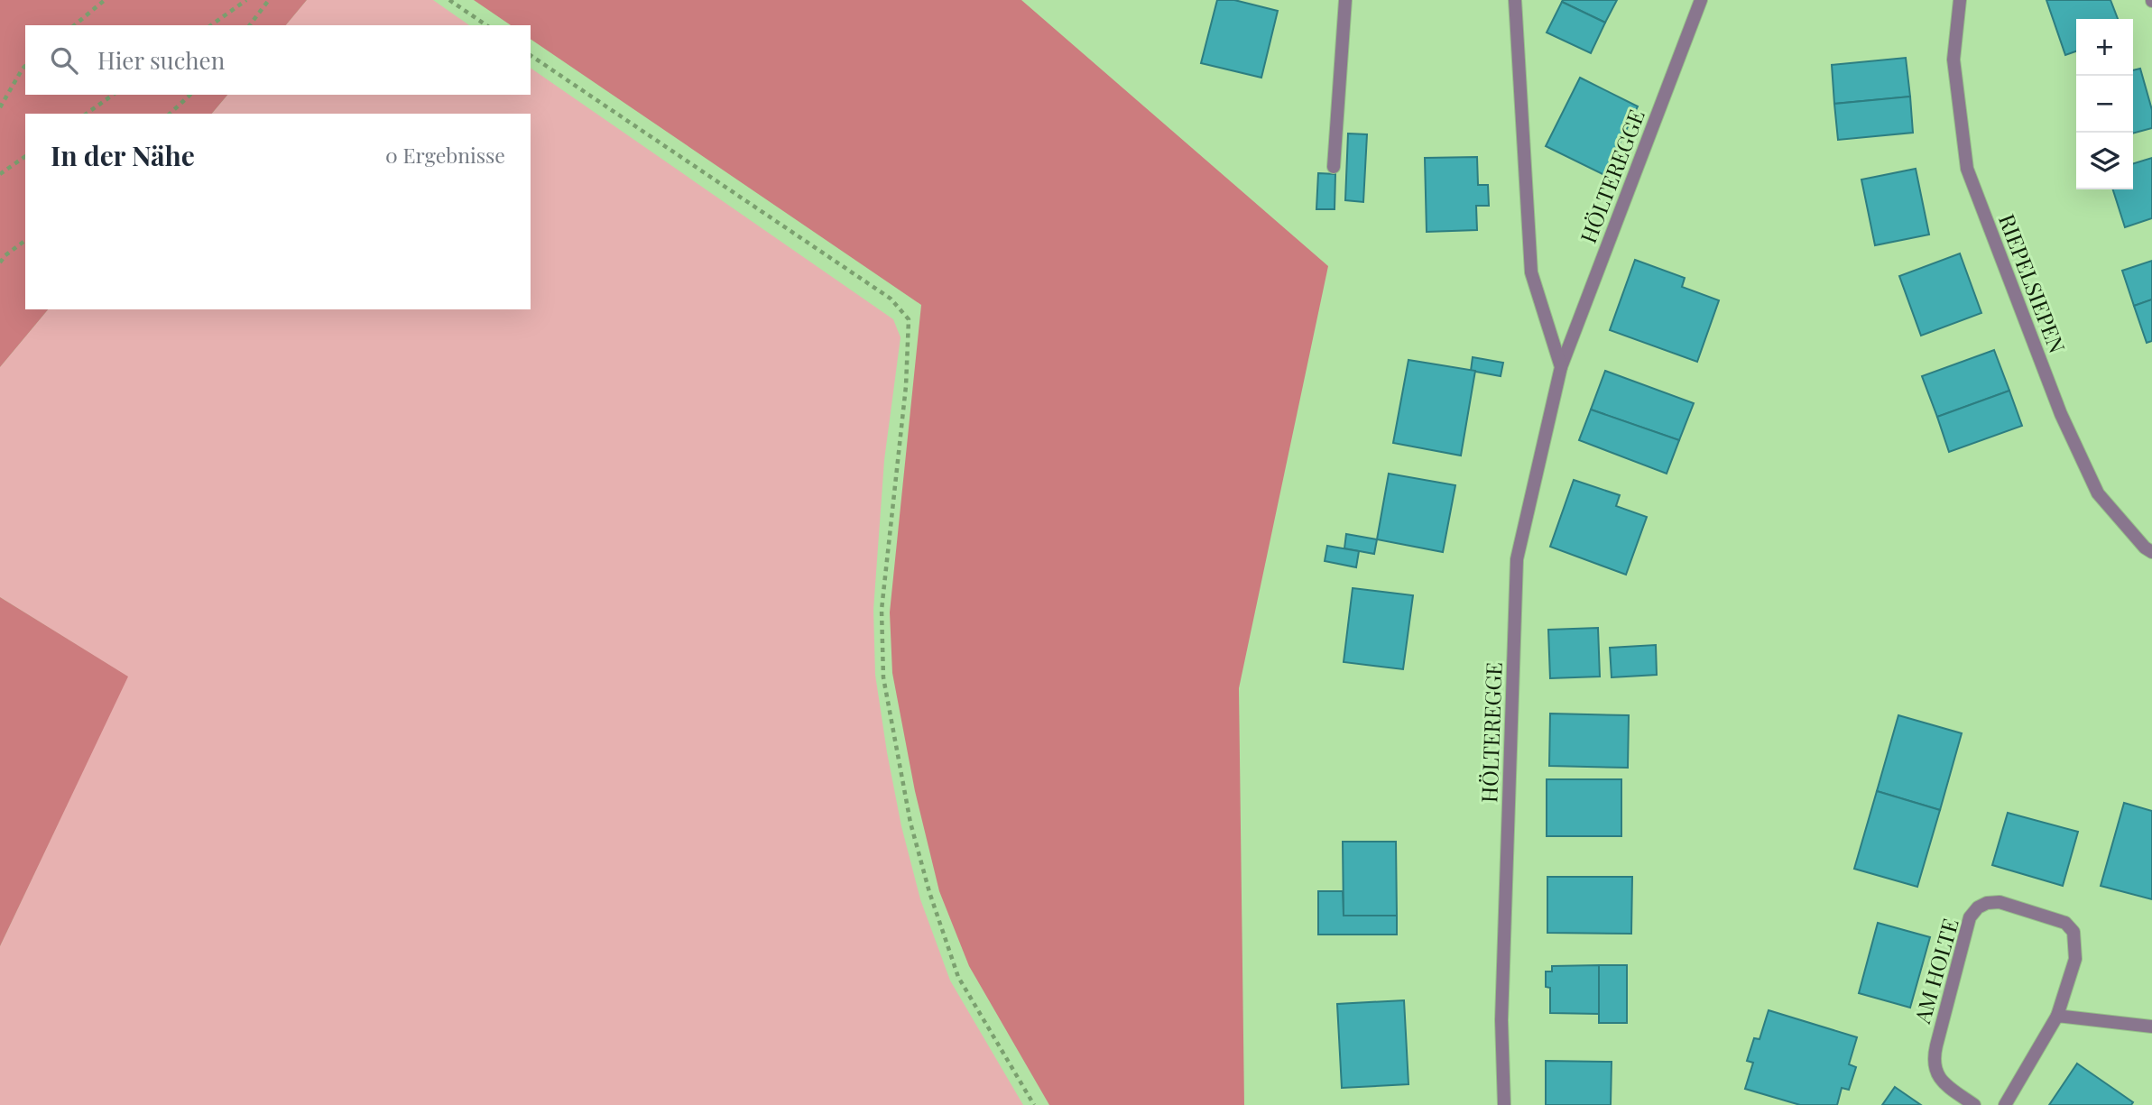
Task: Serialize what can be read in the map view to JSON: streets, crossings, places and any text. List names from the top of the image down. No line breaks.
{"streets":{"street":["HÖLTEREGGE","RIEPELSIEPEN","AM HOLTE"]},"page":{"map_buttons":["+","−"],"search":"Hier suchen","heading":["In der Nähe","0 Ergebnisse"]}}
